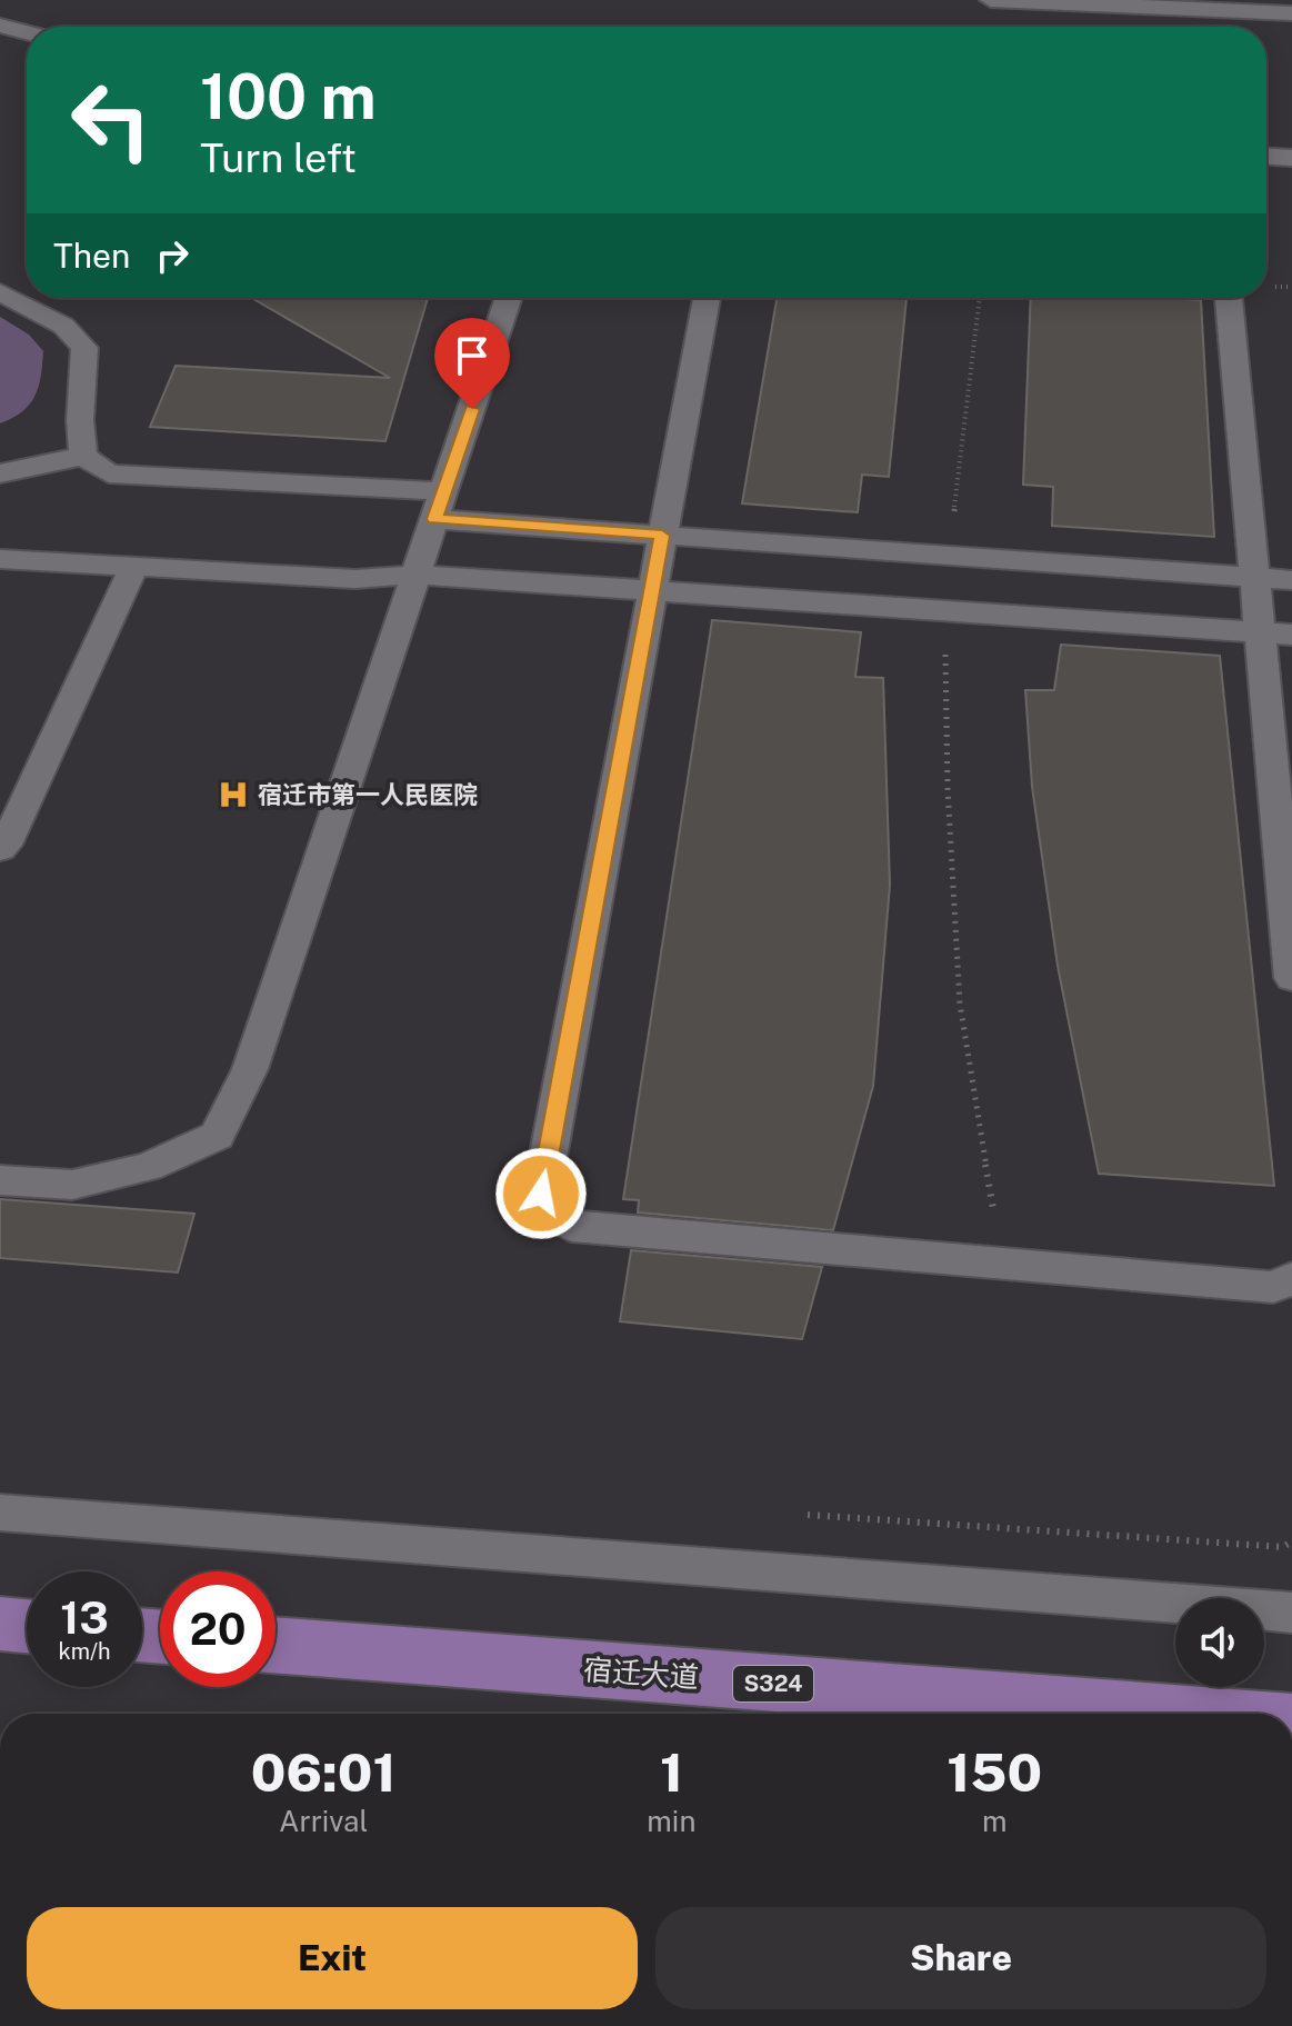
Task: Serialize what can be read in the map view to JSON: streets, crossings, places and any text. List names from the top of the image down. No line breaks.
{"streets":{"main road":["宿迁大道","S324"]},"places":{"hospital":["宿迁市第一人民医院"]},"page":{"turn":["100 m","Turn left"],"then":"Then","speed":"13 km/h","limit":"20","eta":["06:01","Arrival","1","min","150","m"],"buttons":["Exit","Share"]}}
